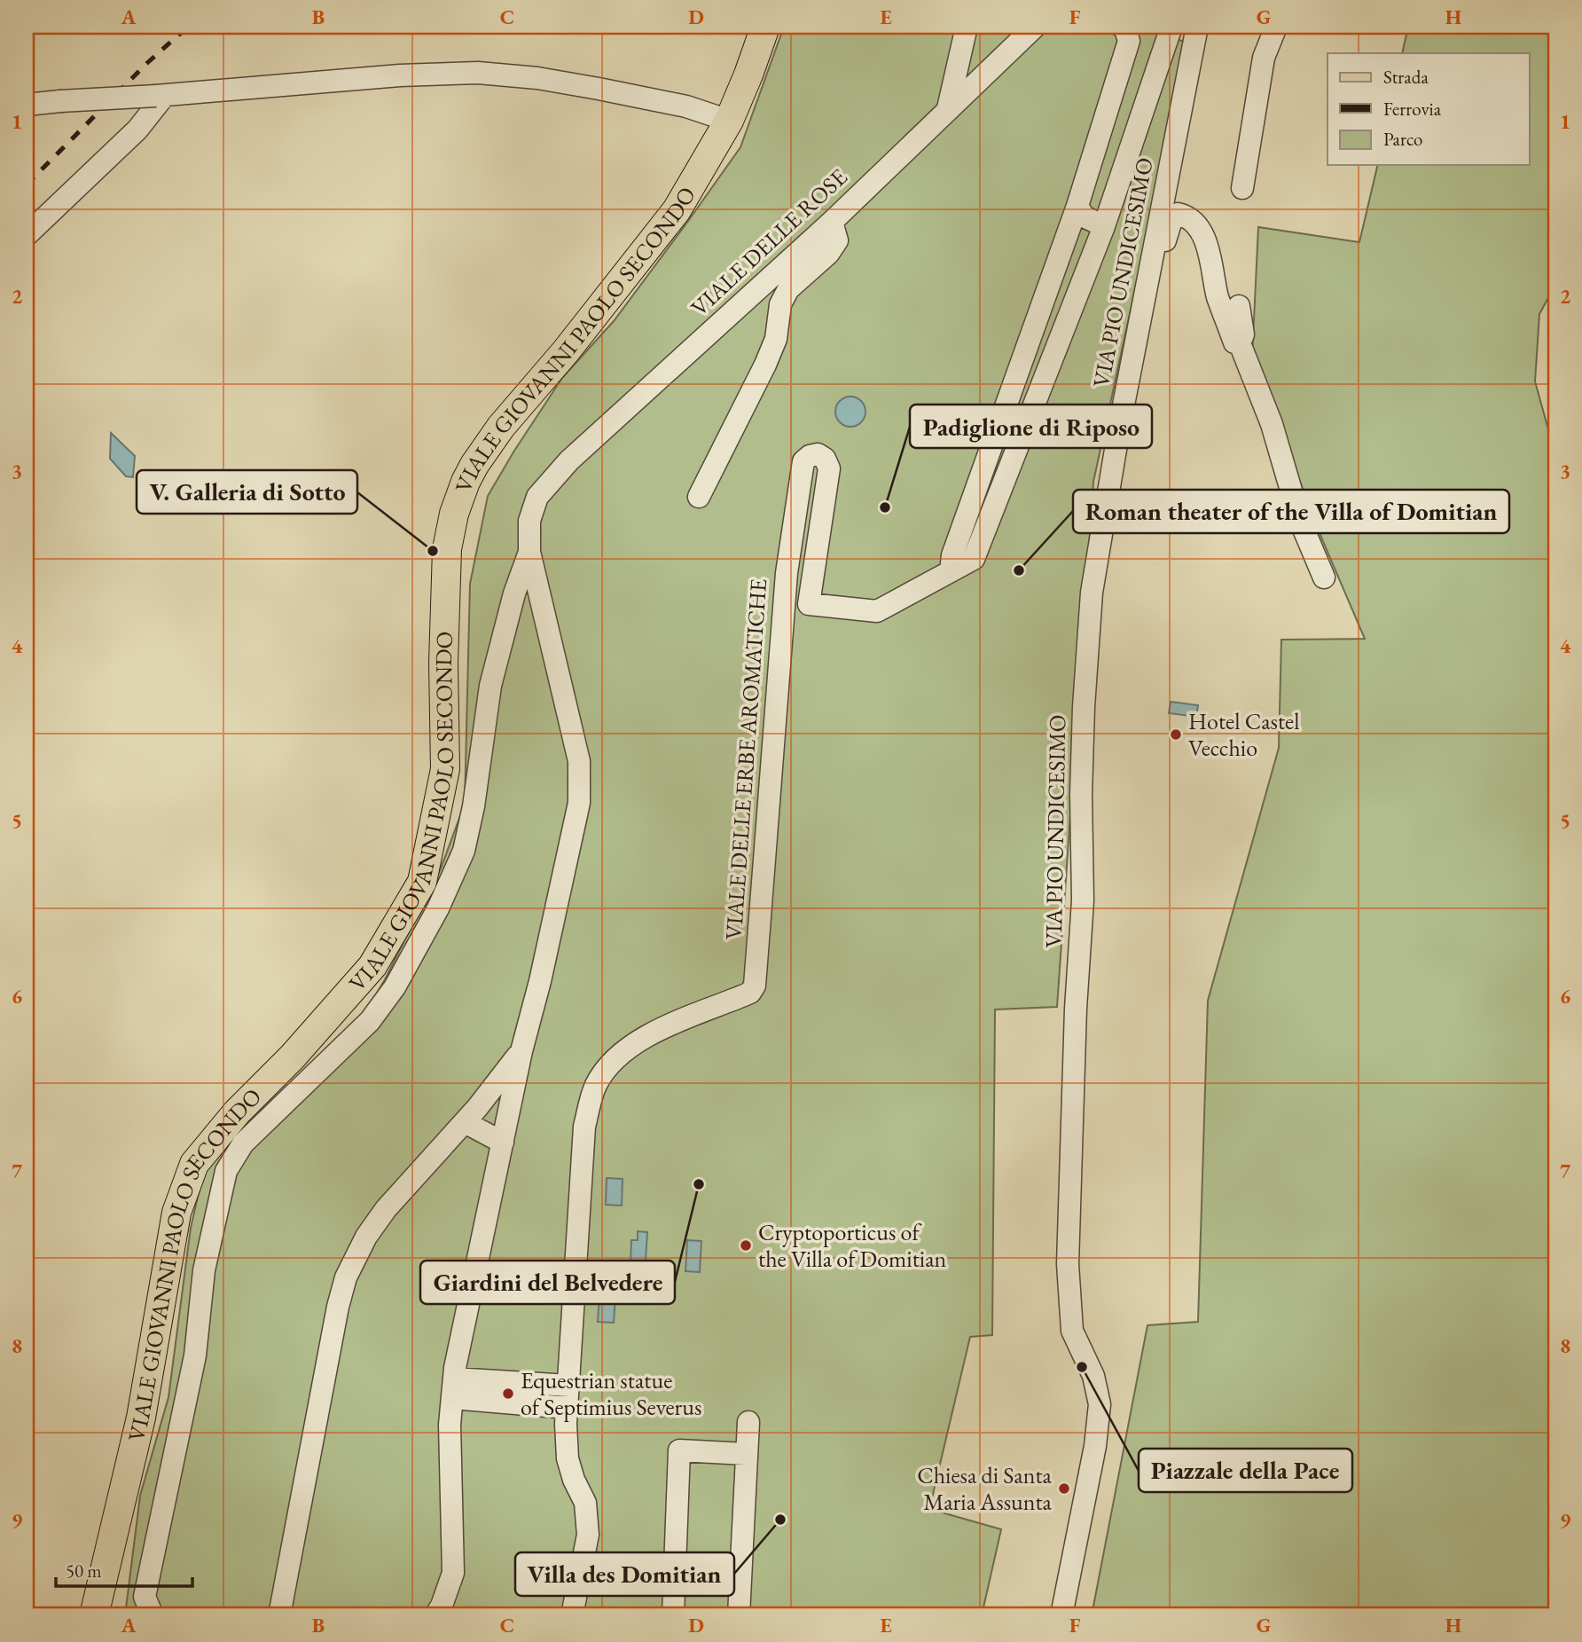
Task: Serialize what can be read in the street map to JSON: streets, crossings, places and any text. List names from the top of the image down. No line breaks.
{"streets":{"main road":["VIALE GIOVANNI PAOLO SECONDO"],"street":["VIALE DELLE ROSE","VIA PIO UNDICESIMO","VIALE DELLE ERBE AROMATICHE"]},"places":["Padiglione di Riposo","V. Galleria di Sotto","Roman theater of the Villa of Domitian","Hotel Castel Vecchio","Giardini del Belvedere","Cryptoporticus of the Villa of Domitian","Piazzale della Pace","Equestrian statue of Septimius Severus","Chiesa di Santa Maria Assunta","Villa des Domitian"],"legend":["Strada","Ferrovia","Parco"],"scale_bar":"50 m","grid":{"columns":["A","B","C","D","E","F","G","H"],"rows":["1","2","3","4","5","6","7","8","9"]}}
